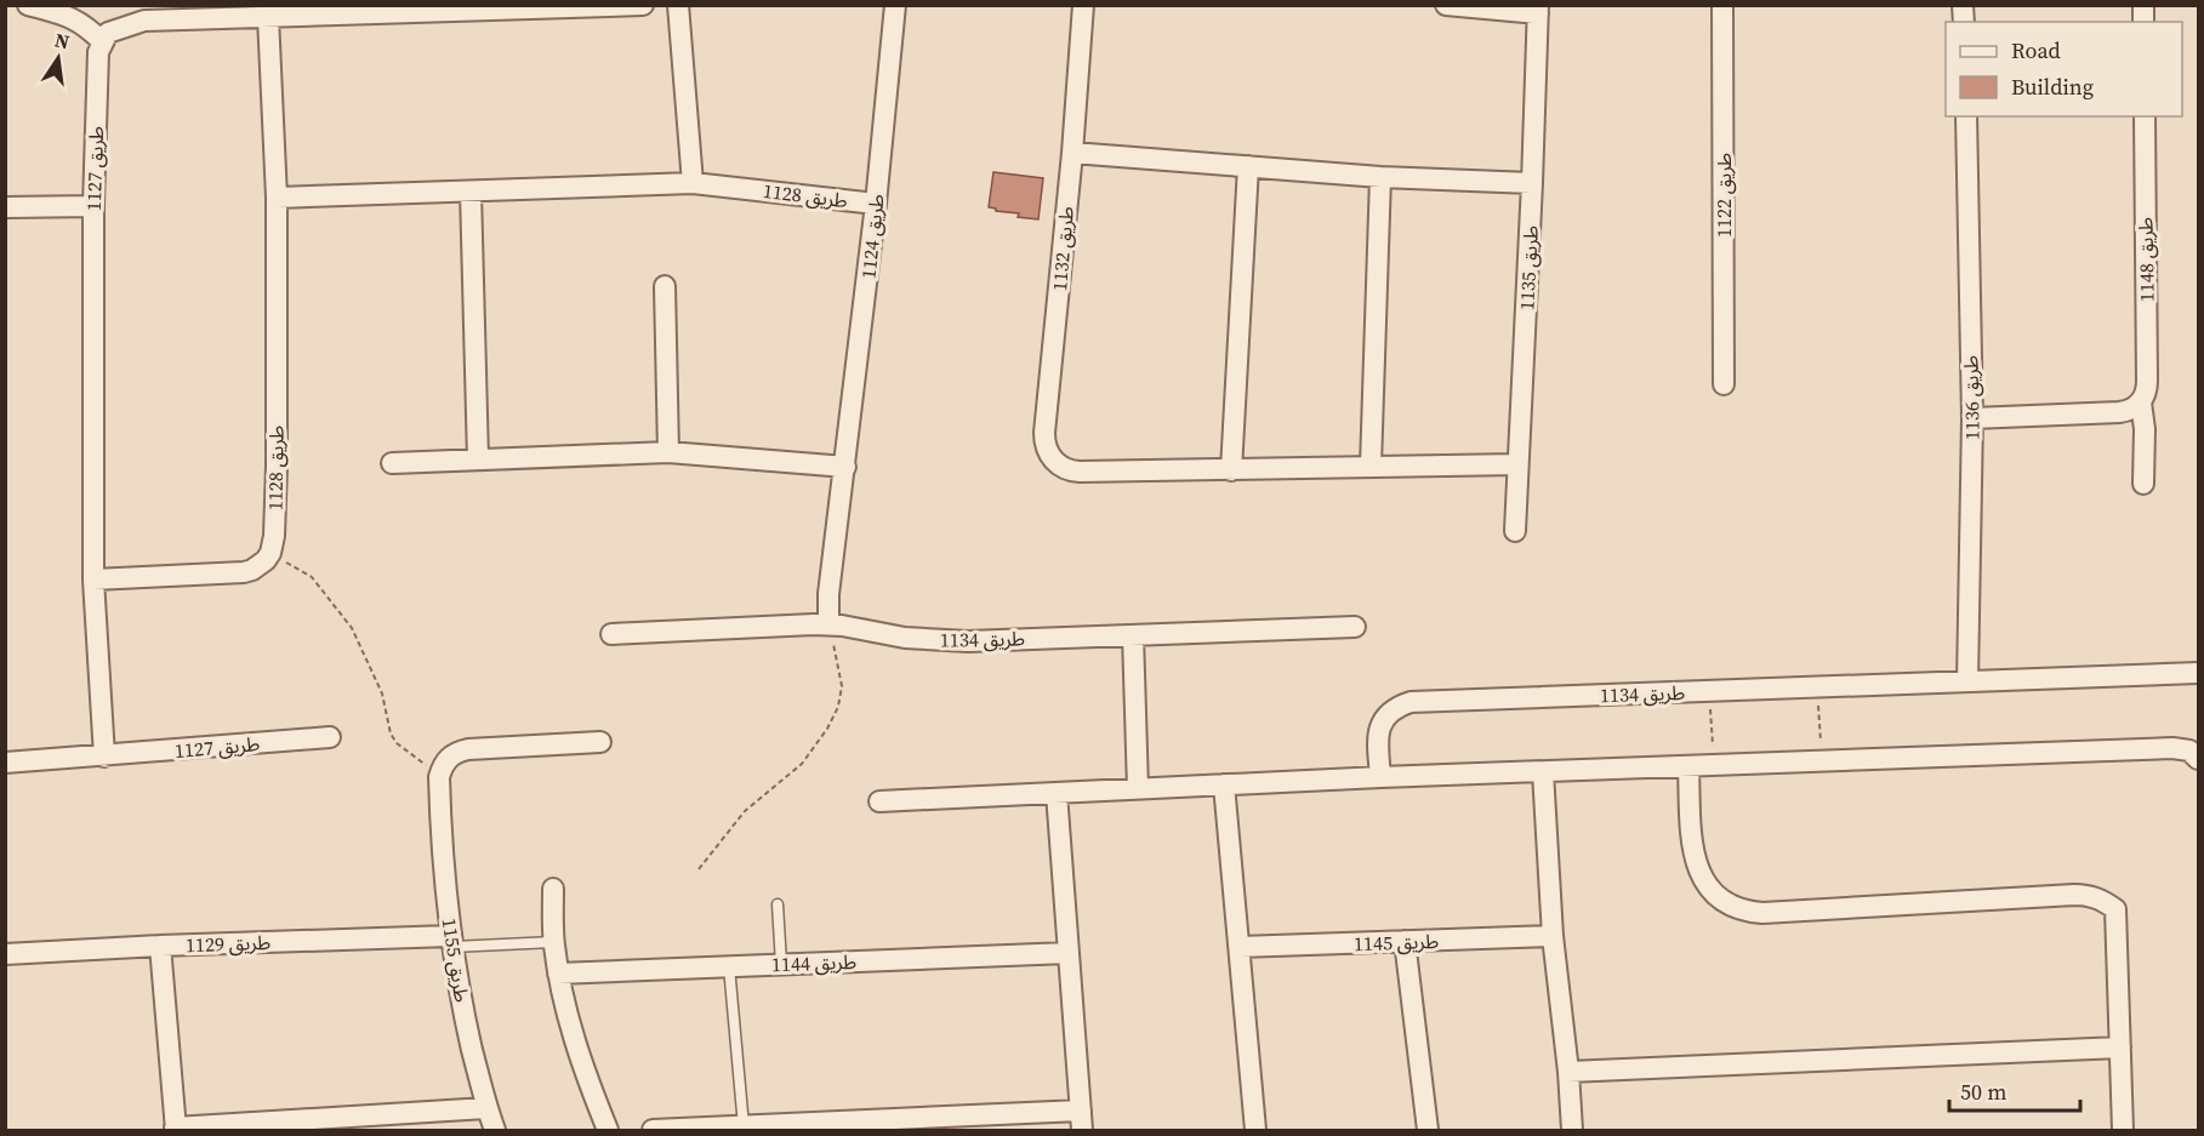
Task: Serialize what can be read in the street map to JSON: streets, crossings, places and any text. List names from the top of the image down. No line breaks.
{"streets":{"street":["طريق 1127","طريق 1128","طريق 1122","طريق 1124","طريق 1132","طريق 1148","طريق 1135","طريق 1136","طريق 1134","طريق 1145","طريق 1129","طريق 1155","طريق 1144"]},"crossings":[["طريق 1128","طريق 1124"],["طريق 1124","طريق 1134"],["طريق 1136","طريق 1134"],["طريق 1129","طريق 1155"]],"legend":["Road","Building"],"scale_bar":"50 m","north":"top"}
